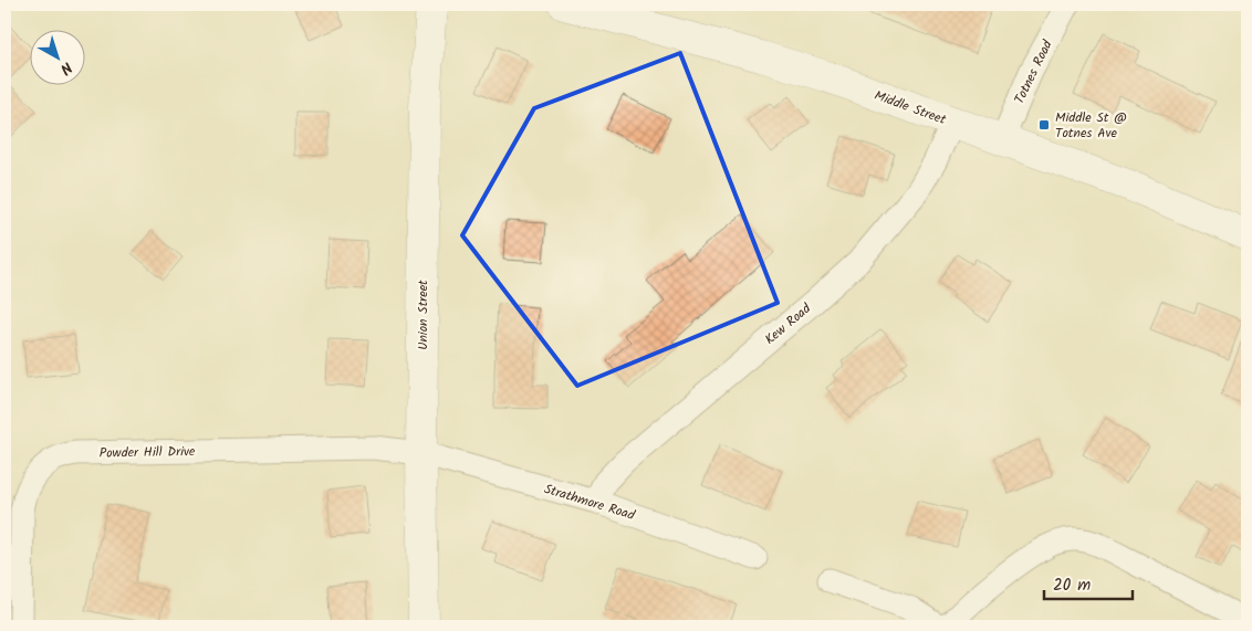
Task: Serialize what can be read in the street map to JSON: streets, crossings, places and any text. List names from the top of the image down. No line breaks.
{"streets":{"street":["Totnes Road","Middle Street","Union Street","Kew Road","Powder Hill Drive","Strathmore Road"]},"crossings":[["Totnes Road","Middle Street"],["Middle Street","Kew Road"],["Union Street","Powder Hill Drive"],["Union Street","Strathmore Road"],["Kew Road","Strathmore Road"],["Powder Hill Drive","Strathmore Road"]],"places":{"transit":["Middle St @ Totnes Ave"]},"scale_bar":"20 m","north":"bottom right"}
